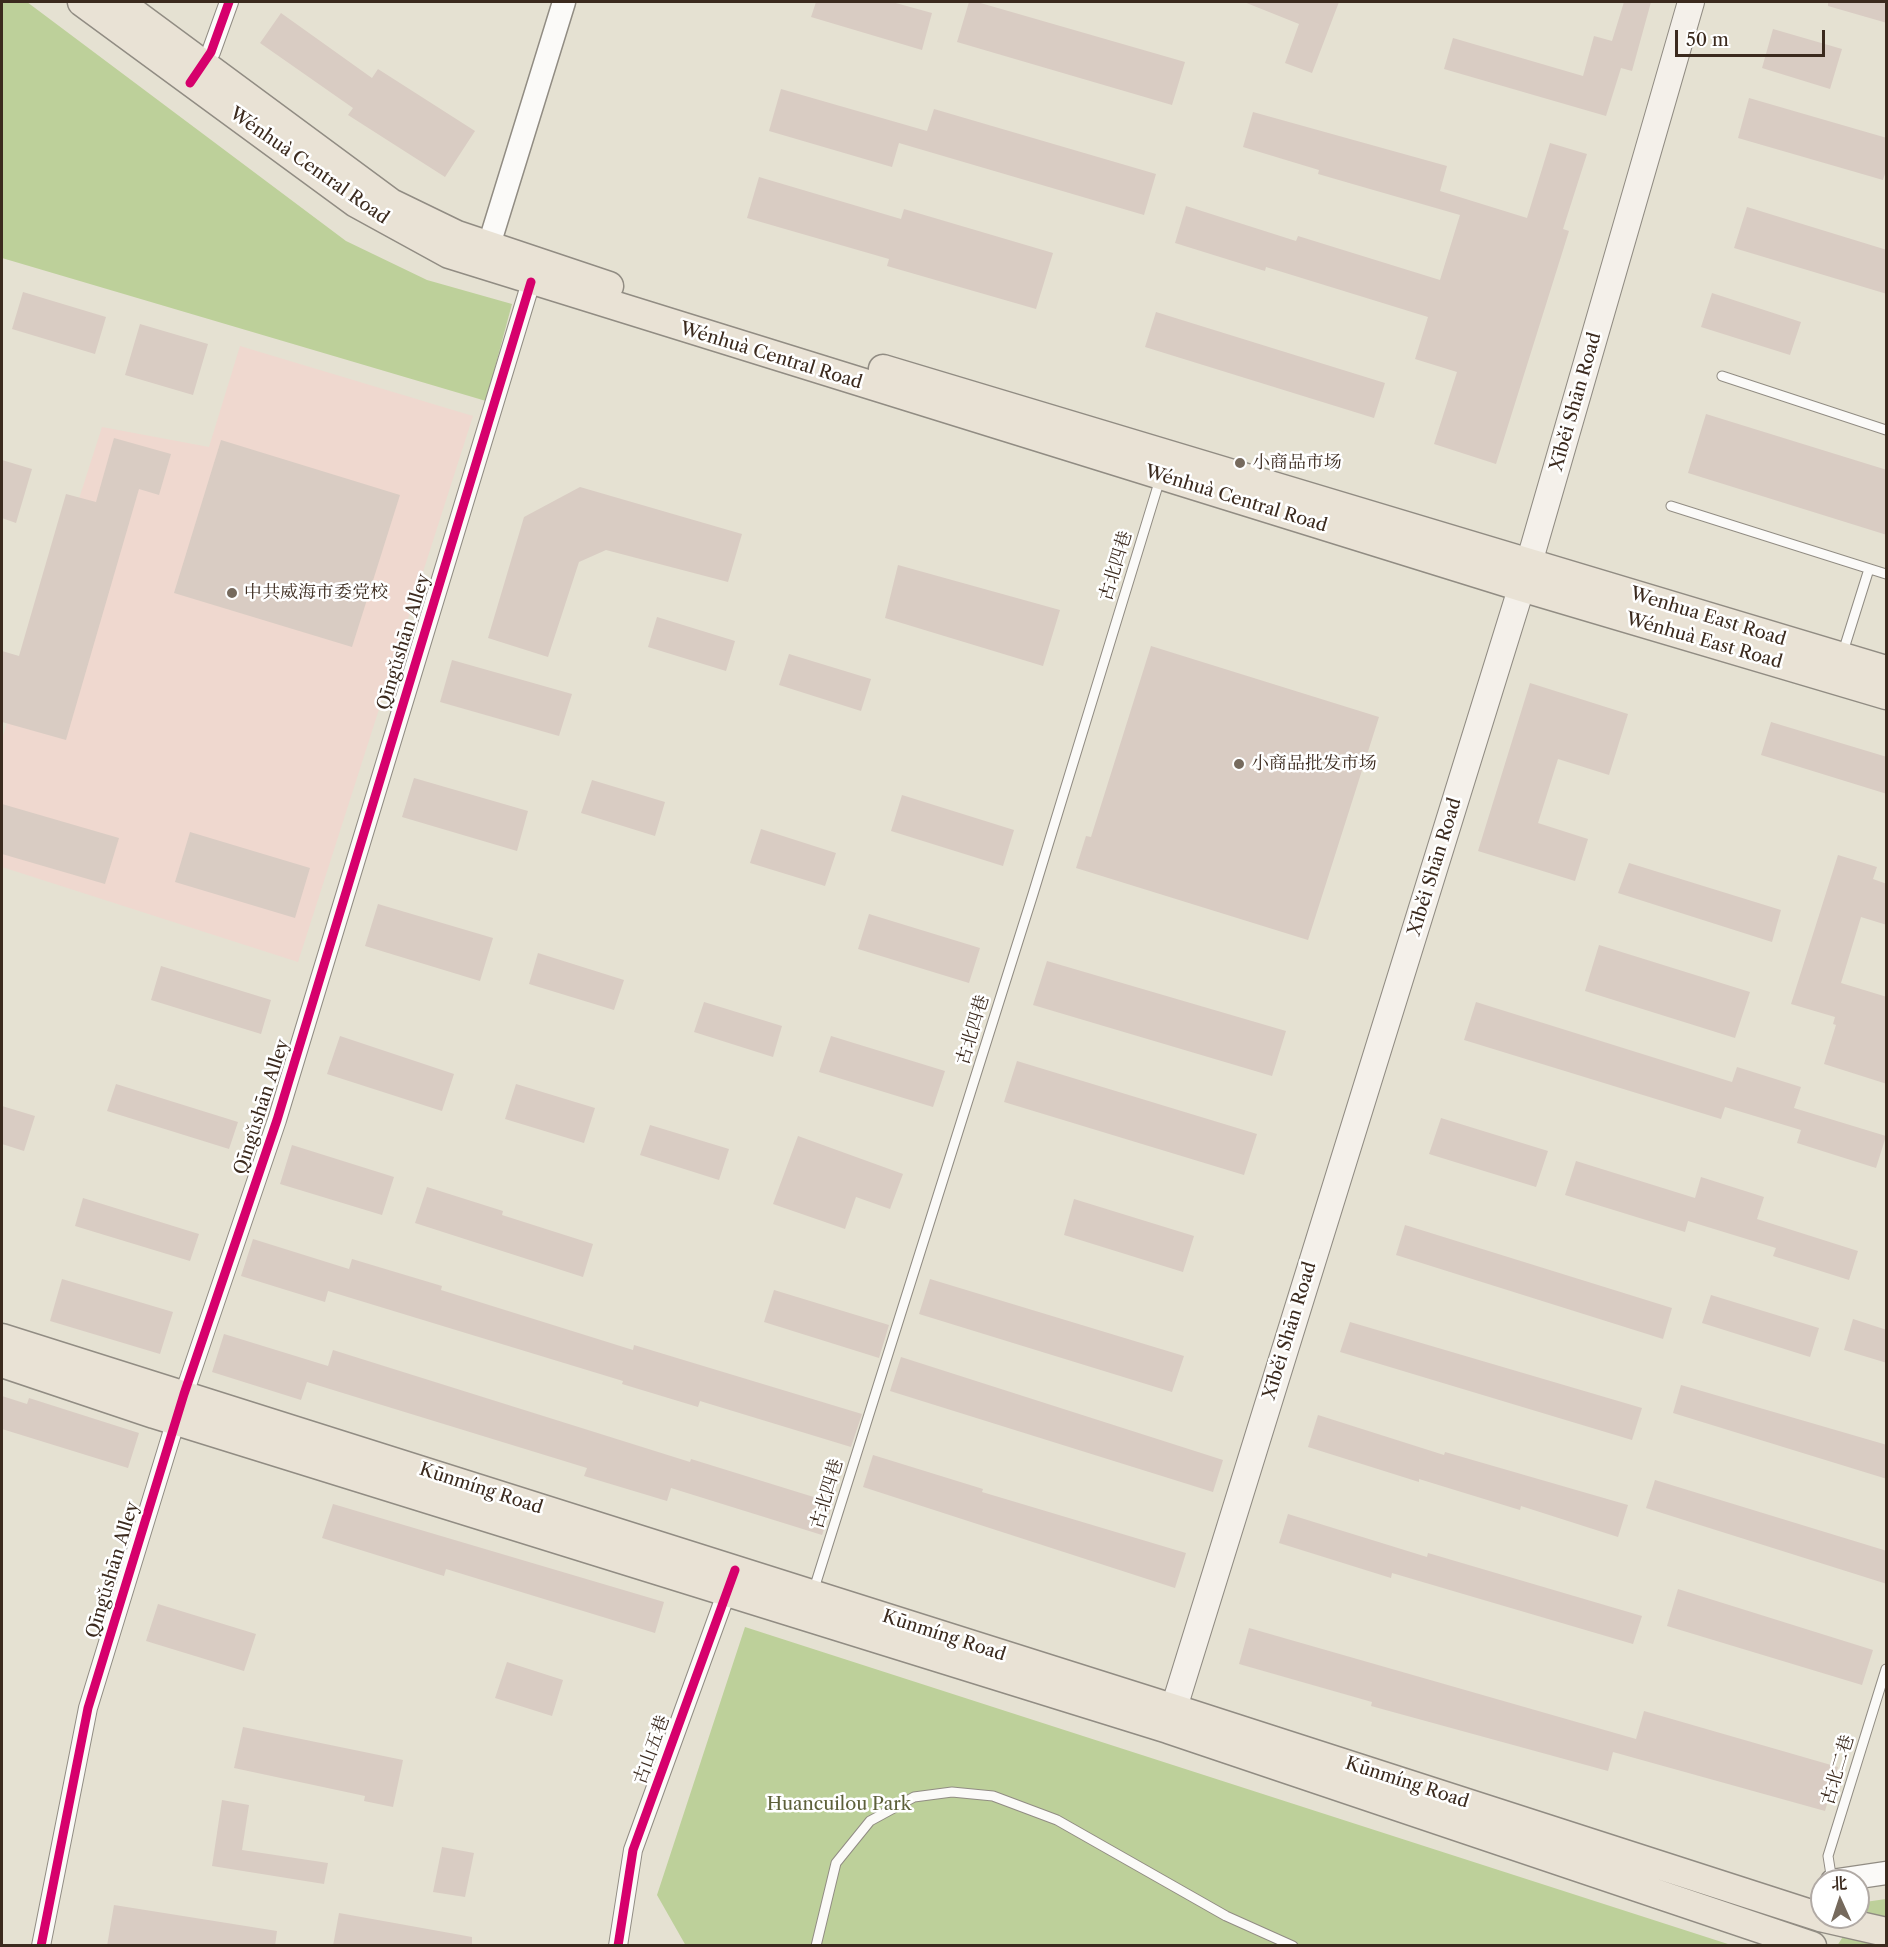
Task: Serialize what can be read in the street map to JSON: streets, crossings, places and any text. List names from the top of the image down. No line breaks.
{"streets":{"main road":["Wénhuà Central Road","Xīběi Shān Road","Wenhua East Road","Wénhuà East Road","Kūnmíng Road"],"street":["Qīngǔshān Alley","古山五巷"],"lane":["古北四巷","古北二巷"]},"crossings":[["Wénhuà Central Road","Xīběi Shān Road"],["Wénhuà Central Road","古北四巷"],["Wénhuà Central Road","Wenhua East Road"],["Wénhuà Central Road","Wénhuà East Road"],["Wénhuà Central Road","Qīngǔshān Alley"],["Xīběi Shān Road","Wenhua East Road"],["Xīběi Shān Road","Wénhuà East Road"],["Xīběi Shān Road","Kūnmíng Road"],["古北四巷","Kūnmíng Road"],["Wenhua East Road","Wénhuà East Road"],["Qīngǔshān Alley","Kūnmíng Road"],["Kūnmíng Road","古山五巷"]],"parks":["Huancuilou Park"],"places":["小商品市场","中共威海市委党校","小商品批发市场"],"scale_bar":"50 m","north":"top"}
